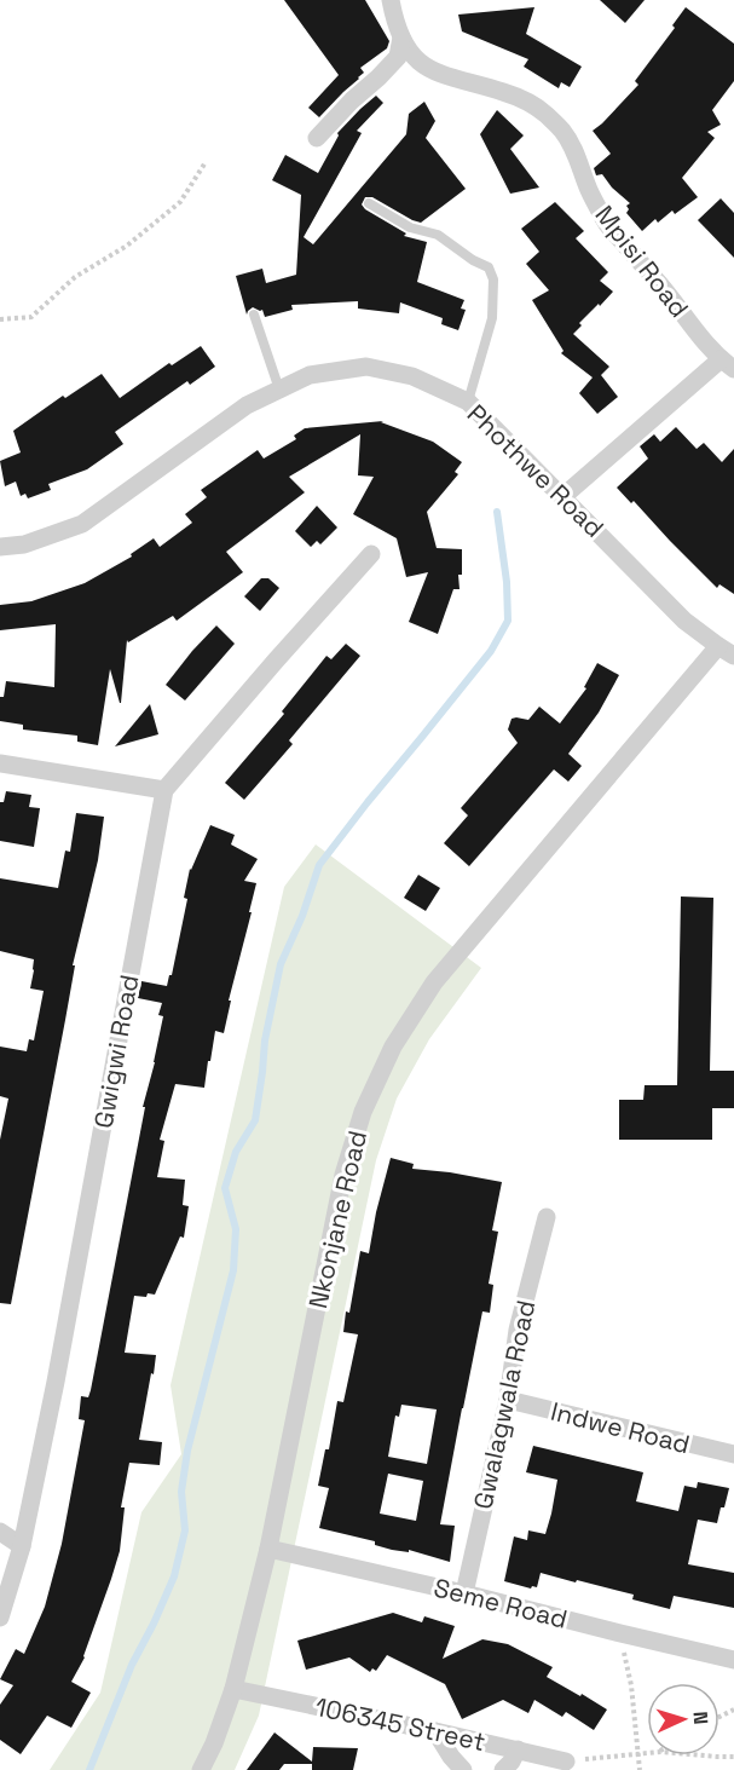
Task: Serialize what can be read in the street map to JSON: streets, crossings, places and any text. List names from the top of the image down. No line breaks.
{"streets":{"street":["Mpisi Road","Phothwe Road","Gwigwi Road","Nkonjane Road","Gwalagwala Road","Indwe Road","Seme Road","106345 Street"]},"crossings":[["Mpisi Road","Phothwe Road"],["Phothwe Road","Nkonjane Road"],["Nkonjane Road","Seme Road"],["Nkonjane Road","106345 Street"],["Gwalagwala Road","Indwe Road"],["Gwalagwala Road","Seme Road"]],"north":"right"}
